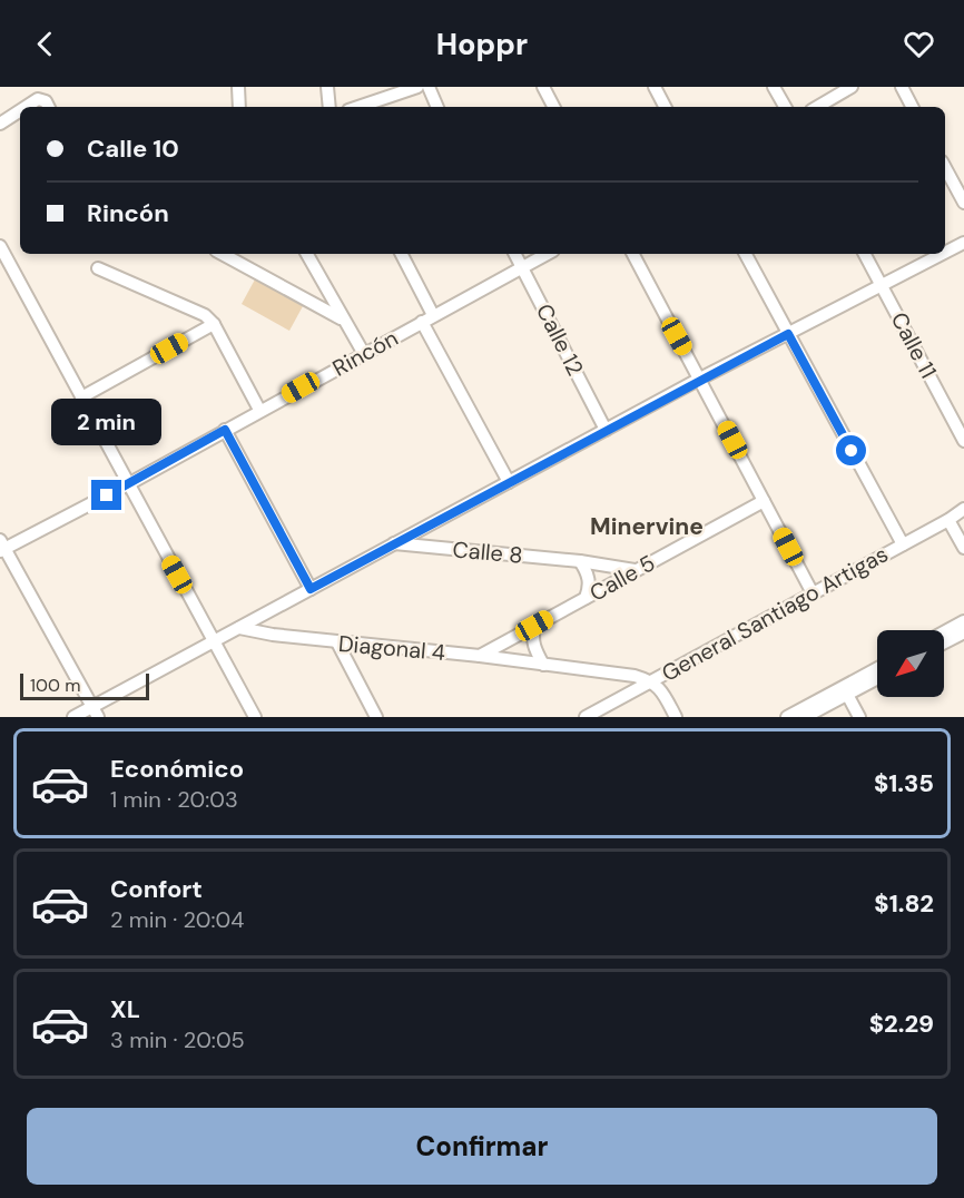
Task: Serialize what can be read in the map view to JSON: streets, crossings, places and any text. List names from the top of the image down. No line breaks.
{"streets":{"street":["Calle 12","Calle 11","Rincón","Calle 8","Calle 5","General Santiago Artigas","Diagonal 4"]},"crossings":[["Calle 12","Rincón"],["Calle 8","Calle 5"],["Calle 5","Diagonal 4"],["General Santiago Artigas","Diagonal 4"]],"districts":["Minervine"],"scale_bar":"100 m","north":"bottom left","page":{"header":"Hoppr","banner":["Calle 10","Rincón"],"bubble":"2 min","scale":"100 m","list":[{"name":"Económico","note":"1 min · 20:03","value":"$1.35"},{"name":"Confort","note":"2 min · 20:04","value":"$1.82"},{"name":"XL","note":"3 min · 20:05","value":"$2.29"}],"buttons":"Confirmar"}}
